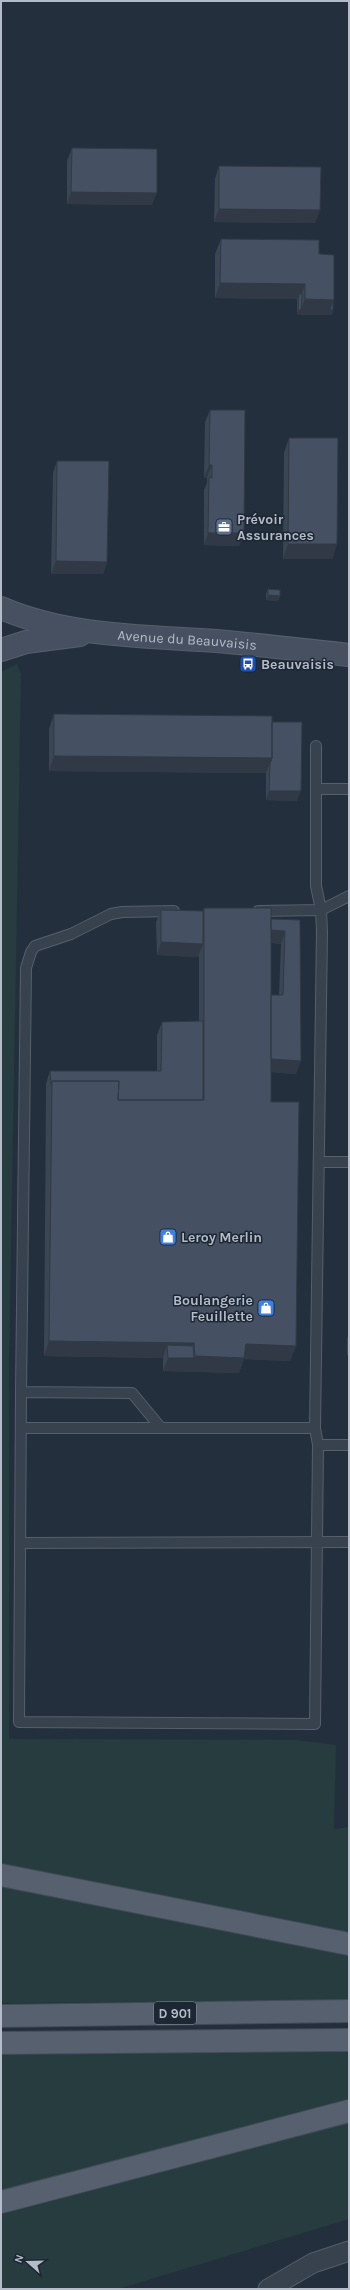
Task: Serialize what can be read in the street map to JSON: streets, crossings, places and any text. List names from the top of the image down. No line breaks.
{"streets":{"main road":["D 901"],"street":["Avenue du Beauvaisis"]},"places":{"office":["Prévoir Assurances"],"bus stop":["Beauvaisis"],"shop":["Leroy Merlin","Boulangerie Feuillette"]},"north":"left"}
